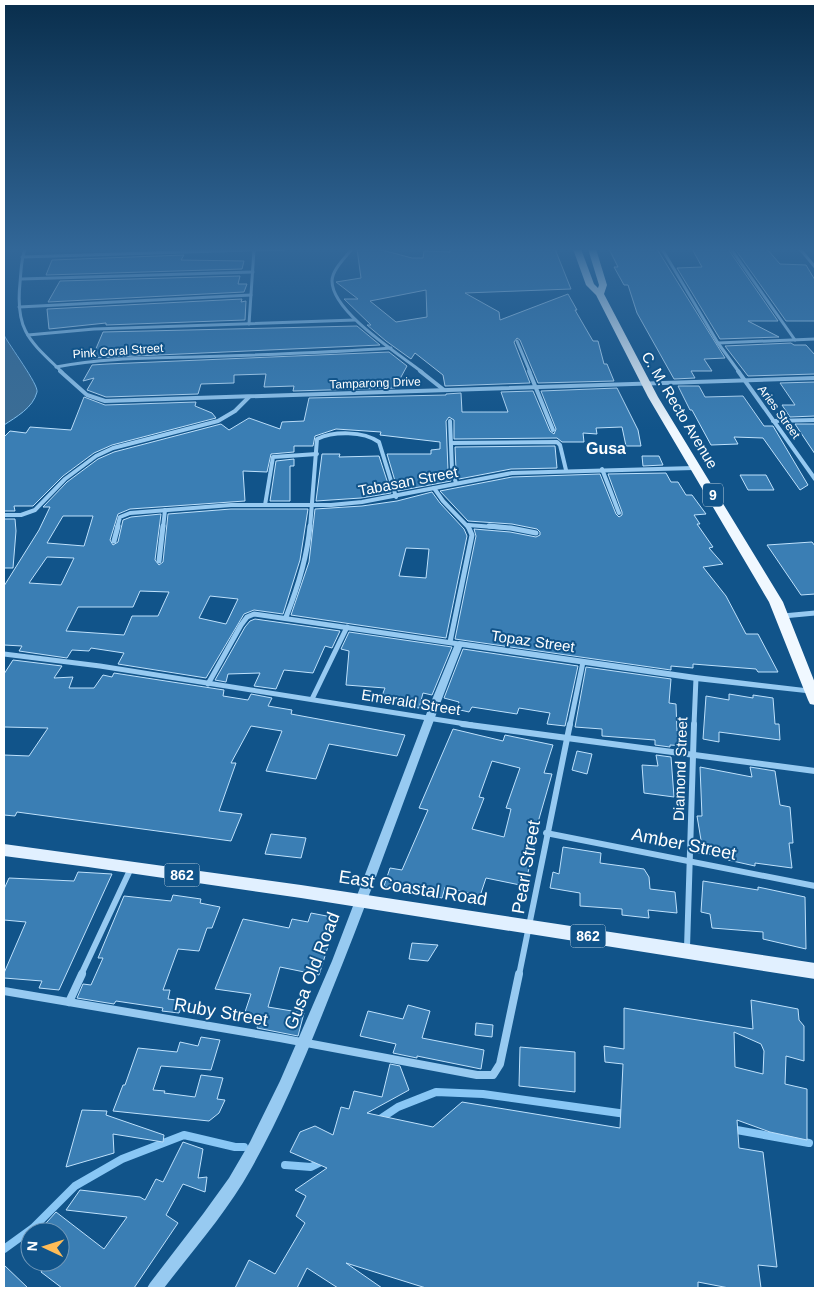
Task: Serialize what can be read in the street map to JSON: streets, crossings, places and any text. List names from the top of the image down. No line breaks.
{"streets":{"highway":["C. M. Recto Avenue","9"],"main road":["862","East Coastal Road"],"street":["Pink Coral Street","Tamparong Drive","Aries Street","Tabasan Street","Topaz Street","Emerald Street","Diamond Street","Amber Street","Pearl Street","Gusa Old Road","Ruby Street"]},"crossings":[["Pink Coral Street","Tamparong Drive"],["Tamparong Drive","C. M. Recto Avenue"],["Tamparong Drive","Aries Street"],["C. M. Recto Avenue","Aries Street"],["C. M. Recto Avenue","Tabasan Street"],["C. M. Recto Avenue","Topaz Street"],["Topaz Street","Emerald Street"],["Topaz Street","Diamond Street"],["Topaz Street","Pearl Street"],["Topaz Street","Gusa Old Road"],["Emerald Street","Diamond Street"],["Emerald Street","Pearl Street"],["Emerald Street","Gusa Old Road"],["Diamond Street","Amber Street"],["Diamond Street","East Coastal Road"],["Amber Street","Pearl Street"],["Pearl Street","East Coastal Road"],["Pearl Street","Ruby Street"],["East Coastal Road","Gusa Old Road"],["Gusa Old Road","Ruby Street"]],"districts":["Gusa"],"north":"left"}
